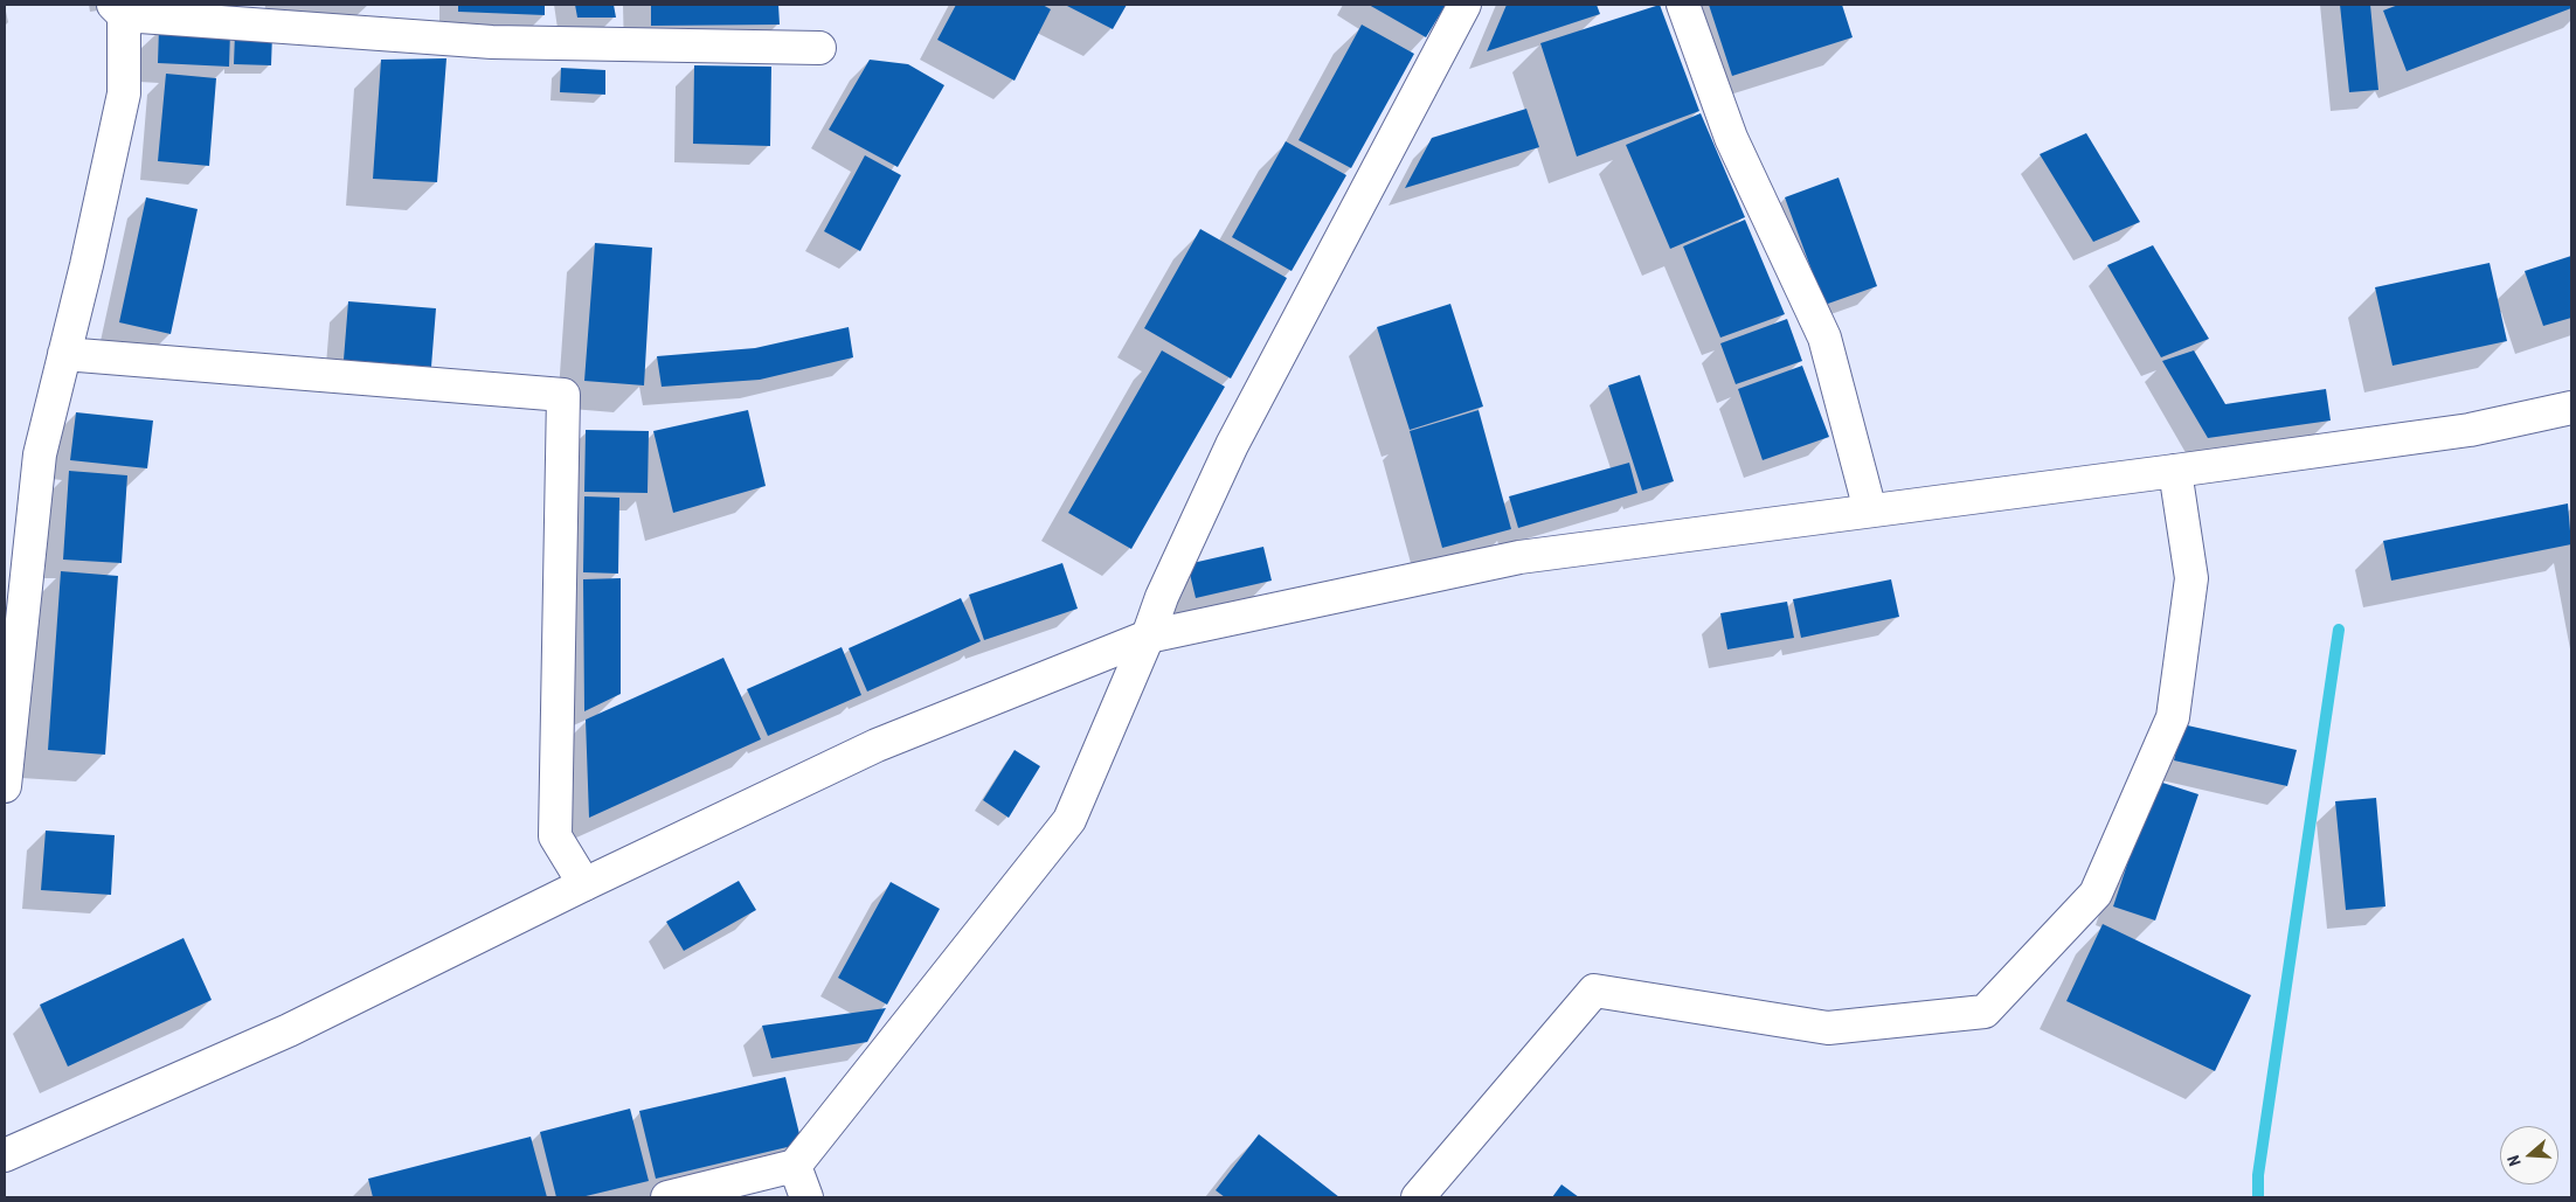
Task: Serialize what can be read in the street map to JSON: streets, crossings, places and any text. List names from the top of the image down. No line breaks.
{"north":"left"}
